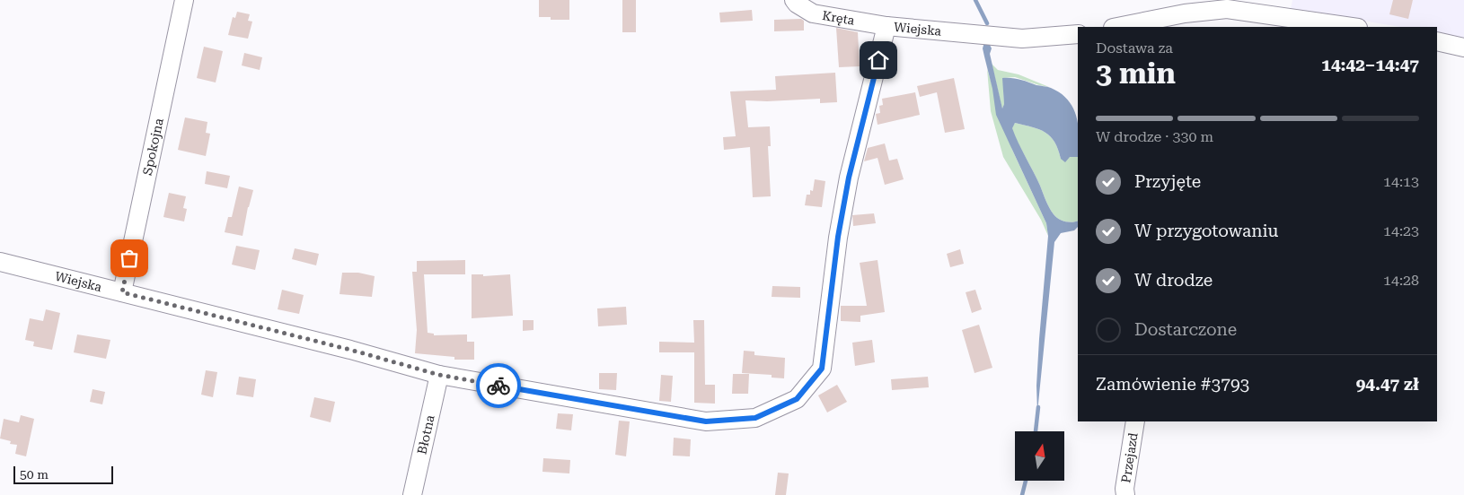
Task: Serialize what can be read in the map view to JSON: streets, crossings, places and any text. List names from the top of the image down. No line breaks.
{"streets":{"street":["Kręta","Wiejska","Spokojna","Błotna","Przejazd"]},"crossings":[["Kręta","Wiejska"],["Wiejska","Spokojna"],["Wiejska","Błotna"]],"scale_bar":"50 m","north":"top","page":{"heading":["3 min","Dostawa za","14:42–14:47"],"panel":["Zamówienie #3793","94.47 zł"],"bar":"W drodze · 330 m","list":[["Przyjęte","14:13"],["W przygotowaniu","14:23"],["W drodze","14:28"],"Dostarczone"],"scale":"50 m"}}
